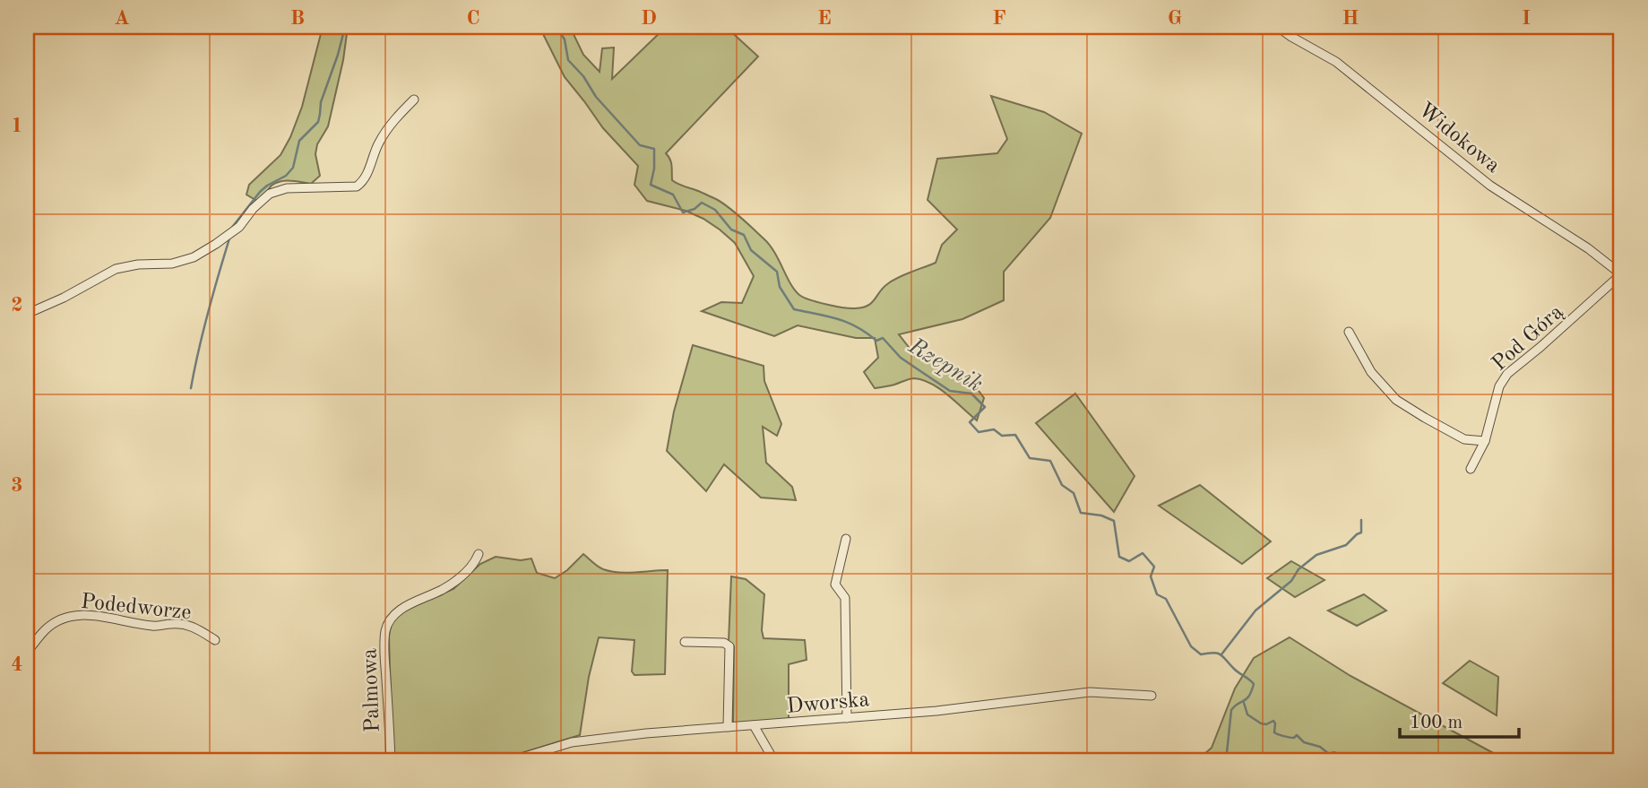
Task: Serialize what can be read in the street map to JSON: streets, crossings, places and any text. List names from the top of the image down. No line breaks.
{"streets":{"street":["Widokowa","Pod Górą","Podedworze","Palmowa","Dworska"]},"crossings":[["Widokowa","Pod Górą"]],"water":["Rzepnik"],"scale_bar":"100 m","grid":{"columns":["A","B","C","D","E","F","G","H","I"],"rows":["1","2","3","4"]}}
